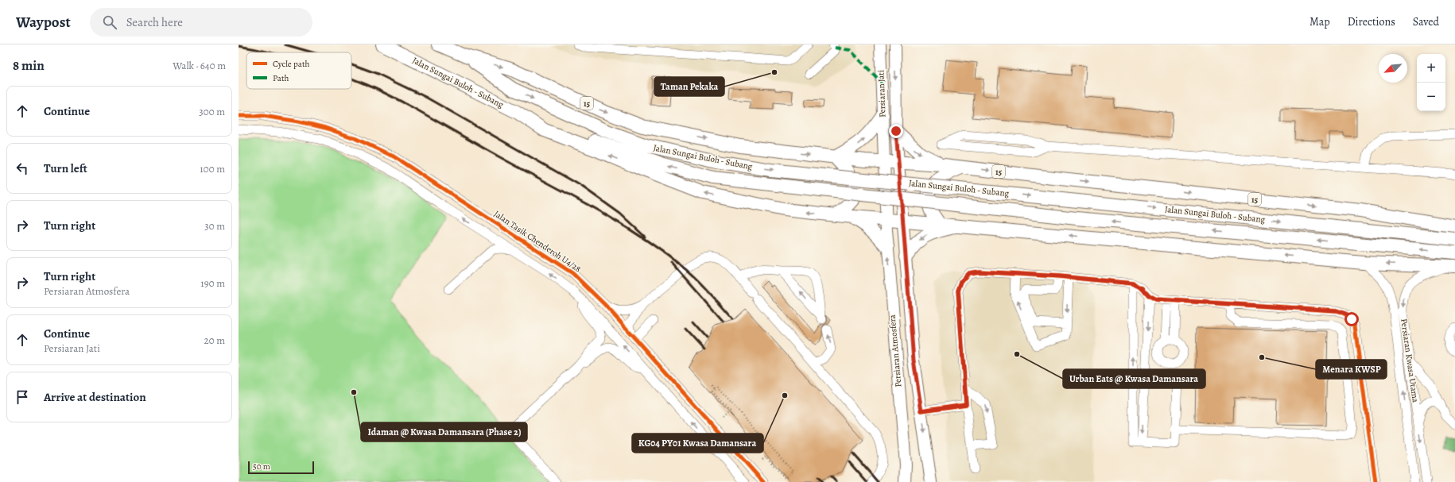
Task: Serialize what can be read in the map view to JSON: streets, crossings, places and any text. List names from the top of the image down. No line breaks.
{"streets":{"highway":["Jalan Sungai Buloh - Subang","15"],"main road":["Persiaran Jati","Persiaran Atmosfera"],"street":["Jalan Tasik Chenderoh U4/28","Persiaran Kwasa Utama"]},"crossings":[["Jalan Sungai Buloh - Subang","Persiaran Jati"],["Jalan Sungai Buloh - Subang","Persiaran Atmosfera"],["Jalan Sungai Buloh - Subang","Persiaran Kwasa Utama"],["Persiaran Jati","Persiaran Atmosfera"]],"places":["Taman Pekaka","Urban Eats @ Kwasa Damansara","Menara KWSP","Idaman @ Kwasa Damansara (Phase 2)","KG04 PY01 Kwasa Damansara"],"legend":["Cycle path","Path"],"scale_bar":"50 m","north":"bottom left","page":{"header":"Waypost","search":"Search here","nav":["Map","Directions","Saved"],"heading":["8 min","Walk · 640 m"],"map_buttons":["+","−"],"list":[["Continue","300 m"],["Turn left","100 m"],["Turn right","30 m"],["Turn right","Persiaran Atmosfera","190 m"],["Continue","Persiaran Jati","20 m"],"Arrive at destination"],"scale":"50 m"}}
